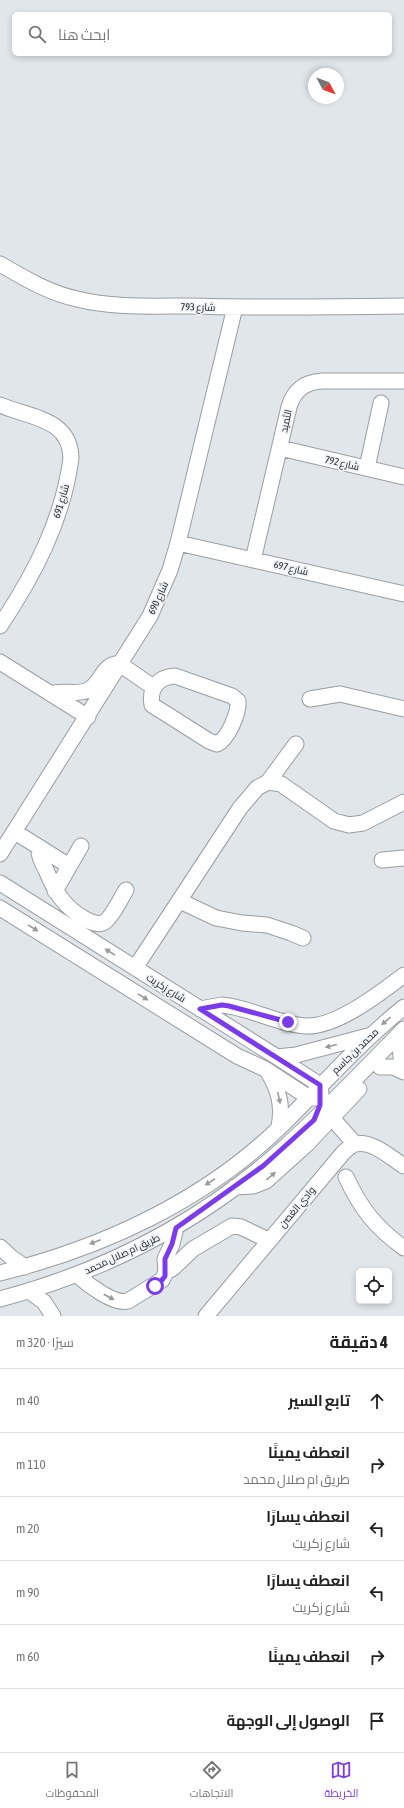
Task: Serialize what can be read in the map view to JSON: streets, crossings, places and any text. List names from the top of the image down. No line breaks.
{"streets":{"street":["شارع 793","الثميد","شارع 792","شارع 691","شارع 697","شارع 690","شارع زكريت","محمد بن جاسم","وادي الغصن","طريق ام صلال محمد"]},"crossings":[["شارع 793","شارع 690"],["الثميد","شارع 792"],["الثميد","شارع 697"],["شارع 697","شارع 690"],["شارع زكريت","محمد بن جاسم"],["شارع زكريت","طريق ام صلال محمد"],["محمد بن جاسم","طريق ام صلال محمد"]],"north":"bottom right","page":{"search":"ابحث هنا","heading":["4 دقيقة","سيرًا · 320 m"],"list":[["تابع السير","40 m"],["انعطف يمينًا","طريق ام صلال محمد","110 m"],["انعطف يسارًا","شارع زكريت","20 m"],["انعطف يسارًا","شارع زكريت","90 m"],["انعطف يمينًا","60 m"],"الوصول إلى الوجهة"],"nav":["الخريطة","الاتجاهات","المحفوظات"]}}
